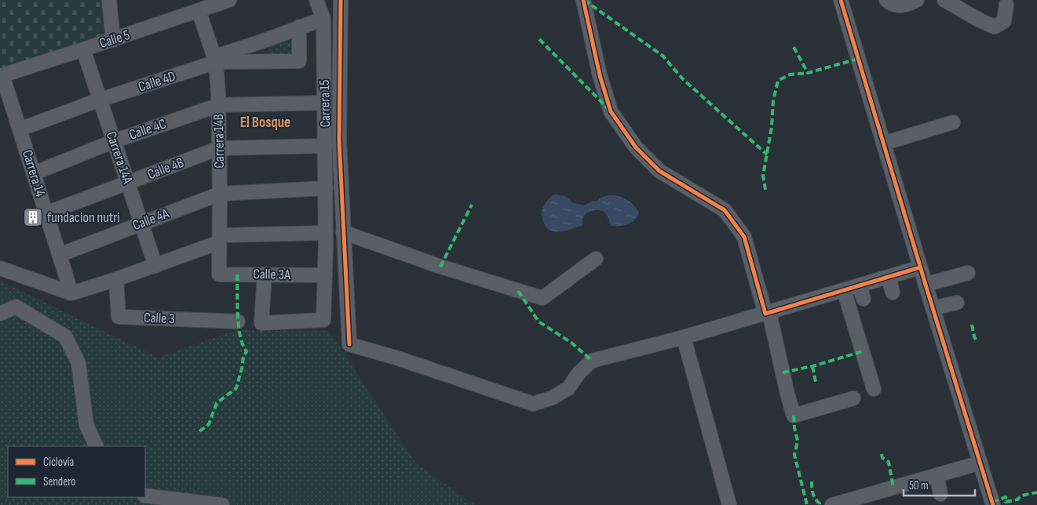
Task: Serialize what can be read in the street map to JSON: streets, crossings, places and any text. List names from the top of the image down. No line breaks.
{"streets":{"street":["Calle 5","Calle 4D","Carrera 15","Calle 4C","Carrera 14B","Carrera 14A","Calle 4B","Carrera 14","Calle 4A","Calle 3A","Calle 3"]},"crossings":[["Calle 5","Carrera 14B"],["Calle 5","Carrera 14A"],["Calle 5","Carrera 14"],["Calle 4D","Carrera 15"],["Calle 4D","Carrera 14B"],["Calle 4D","Carrera 14A"],["Calle 4D","Carrera 14"],["Carrera 15","Calle 4C"],["Carrera 15","Calle 4A"],["Carrera 15","Calle 3A"],["Calle 4C","Carrera 14B"],["Calle 4C","Carrera 14A"],["Calle 4C","Carrera 14"],["Carrera 14B","Calle 4B"],["Carrera 14B","Calle 4A"],["Carrera 14B","Calle 3A"],["Carrera 14A","Calle 4B"],["Carrera 14A","Calle 4A"],["Calle 4B","Carrera 14"],["Carrera 14","Calle 4A"]],"districts":["El Bosque"],"places":{"building":["fundacion nutri"]},"legend":["Ciclovía","Sendero"],"scale_bar":"50 m"}
